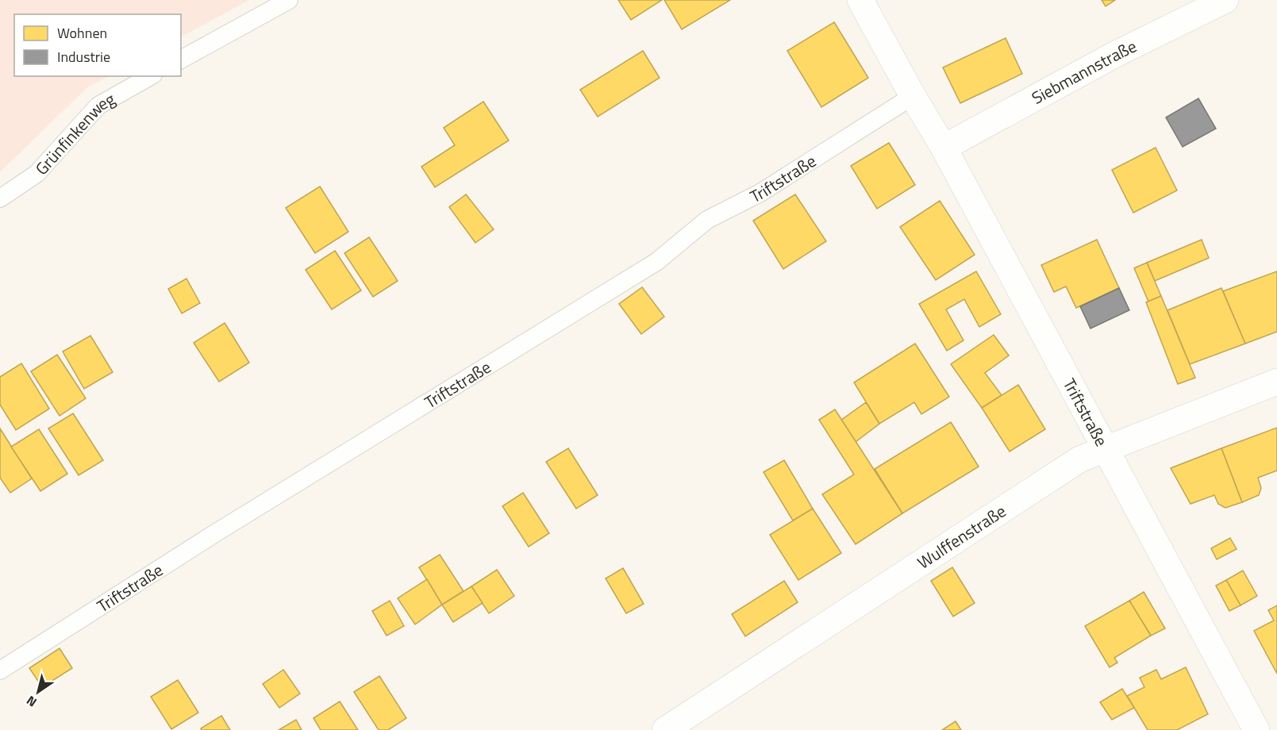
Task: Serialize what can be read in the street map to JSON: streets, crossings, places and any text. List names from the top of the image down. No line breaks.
{"streets":{"street":["Siebmannstraße","Triftstraße","Wulffenstraße"],"lane":["Grünfinkenweg"]},"crossings":[["Siebmannstraße","Triftstraße"],["Triftstraße","Wulffenstraße"]],"legend":["Wohnen","Industrie"],"north":"bottom left"}
